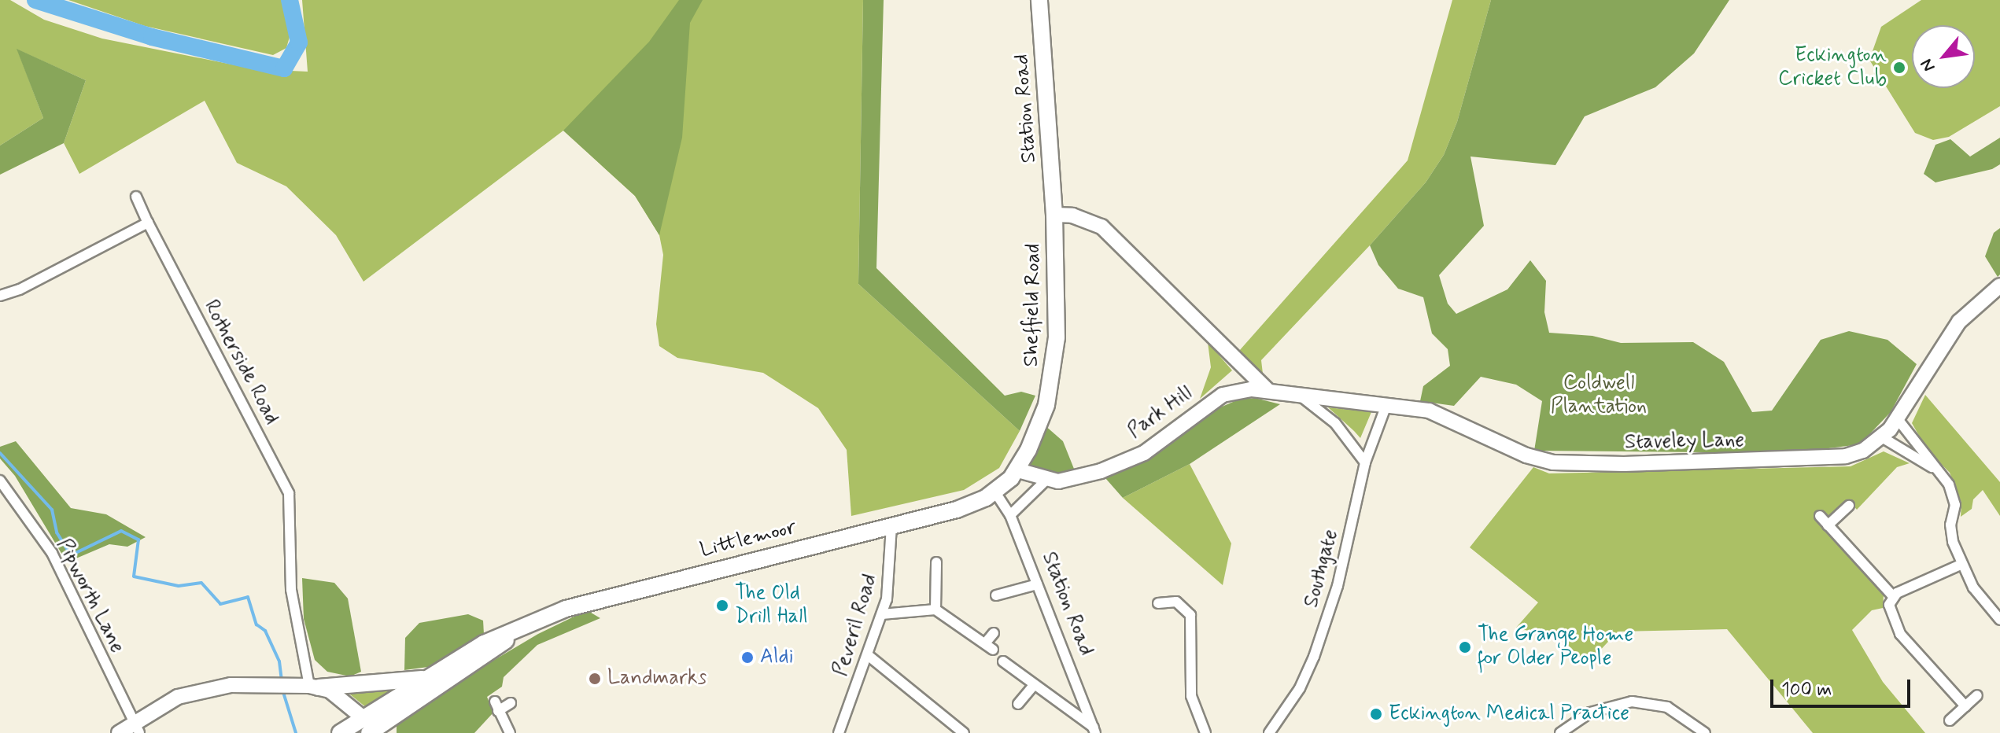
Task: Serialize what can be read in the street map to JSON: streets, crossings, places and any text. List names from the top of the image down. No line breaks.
{"streets":{"main road":["Station Road","Sheffield Road","Park Hill","Staveley Lane","Littlemoor"],"street":["Rotherside Road","Southgate","Pipworth Lane","Peveril Road"]},"crossings":[["Station Road","Sheffield Road"],["Station Road","Littlemoor"],["Sheffield Road","Park Hill"],["Sheffield Road","Littlemoor"],["Park Hill","Staveley Lane"],["Staveley Lane","Southgate"],["Littlemoor","Peveril Road"]],"parks":["Coldwell Plantation"],"places":["Eckington Cricket Club","The Old Drill Hall","The Grange Home for Older People","Aldi","Landmarks","Eckington Medical Practice"],"scale_bar":"100 m","north":"bottom left"}
